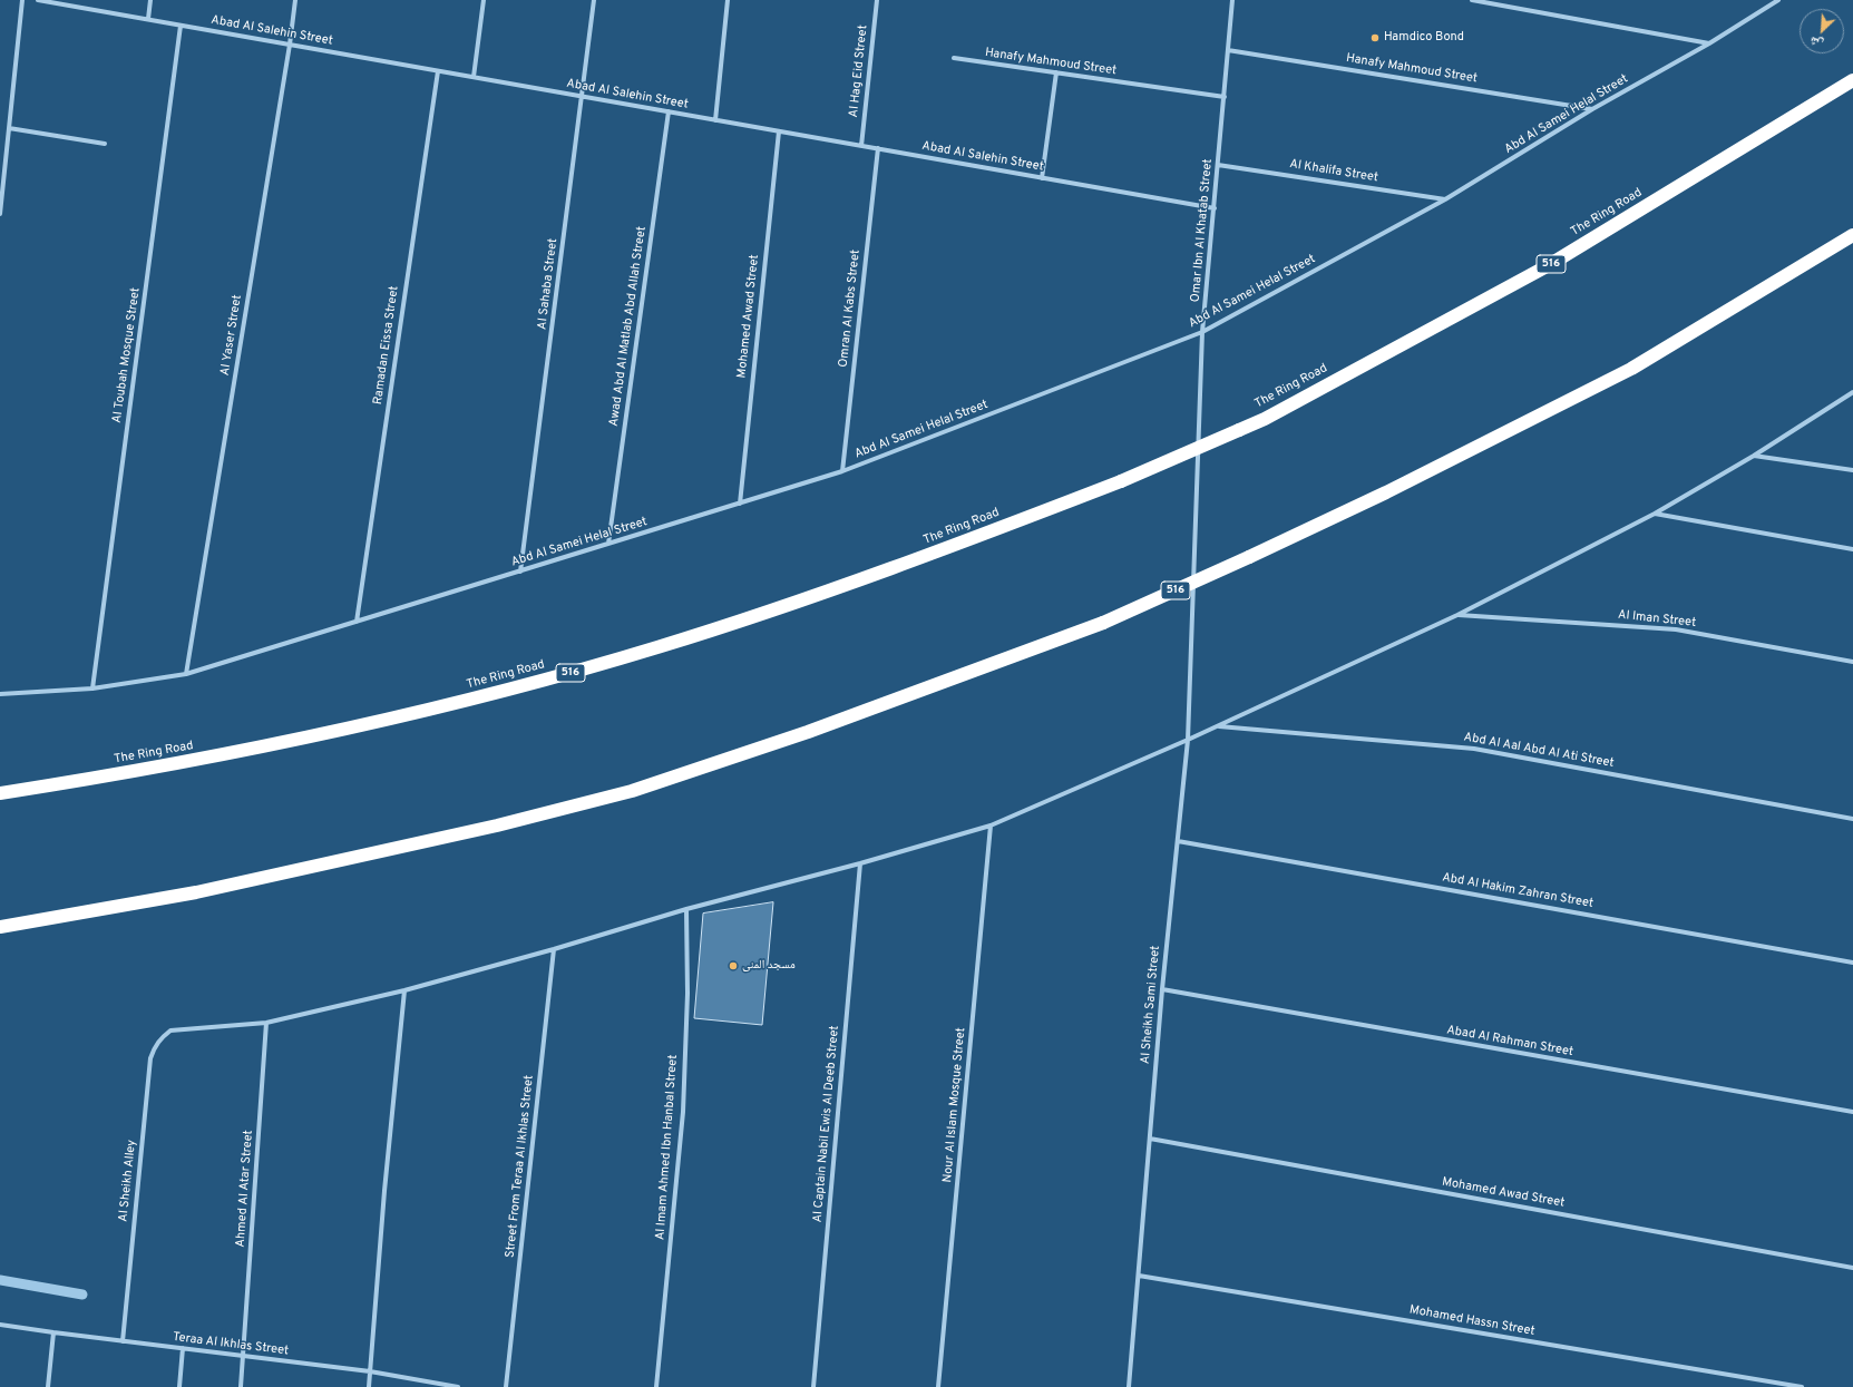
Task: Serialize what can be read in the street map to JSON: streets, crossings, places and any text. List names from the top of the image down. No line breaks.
{"streets":{"highway":["The Ring Road","516"],"street":["Abad Al Salehin Street","Hanafy Mahmoud Street","Al Hag Eid Street","Abd Al Samei Helal Street","Al Khalifa Street","Omar Ibn Al Khatab Street","Al Sahaba Street","Omran Al Kabs Street","Mohamed Awad Street","Awad Abd Al Matlab Abd Allah Street","Al Yaser Street","Ramadan Eissa Street","Al Toubah Mosque Street","Al Iman Street","Abd Al Aal Abd Al Ati Street","Abd Al Hakim Zahran Street","Al Sheikh Sami Street","Abad Al Rahman Street","Nour Al Islam Mosque Street","Al Captain Nabil Ewis Al Deeb Street","Al Imam Ahmed Ibn Hanbal Street","Street From Teraa Al Ikhlas Street","Al Sheikh Alley","Ahmed Al Atar Street","Mohamed Hassn Street","Teraa Al Ikhlas Street"]},"crossings":[["Abad Al Salehin Street","Al Hag Eid Street"],["Abad Al Salehin Street","Omar Ibn Al Khatab Street"],["Abad Al Salehin Street","Al Sahaba Street"],["Abad Al Salehin Street","Omran Al Kabs Street"],["Abad Al Salehin Street","Mohamed Awad Street"],["Abad Al Salehin Street","Awad Abd Al Matlab Abd Allah Street"],["Abad Al Salehin Street","Al Yaser Street"],["Abad Al Salehin Street","Ramadan Eissa Street"],["Abad Al Salehin Street","Al Toubah Mosque Street"],["Hanafy Mahmoud Street","Abd Al Samei Helal Street"],["Hanafy Mahmoud Street","Omar Ibn Al Khatab Street"],["Abd Al Samei Helal Street","Al Khalifa Street"],["Abd Al Samei Helal Street","Omar Ibn Al Khatab Street"],["Abd Al Samei Helal Street","Al Sahaba Street"],["Abd Al Samei Helal Street","Omran Al Kabs Street"],["Abd Al Samei Helal Street","Mohamed Awad Street"],["Abd Al Samei Helal Street","Awad Abd Al Matlab Abd Allah Street"],["Abd Al Samei Helal Street","Al Yaser Street"],["Abd Al Samei Helal Street","Ramadan Eissa Street"],["Abd Al Samei Helal Street","Al Toubah Mosque Street"],["Al Khalifa Street","Omar Ibn Al Khatab Street"],["Omar Ibn Al Khatab Street","Al Sheikh Sami Street"],["Mohamed Awad Street","Al Sheikh Sami Street"],["Abd Al Hakim Zahran Street","Al Sheikh Sami Street"],["Al Sheikh Sami Street","Abad Al Rahman Street"],["Al Sheikh Sami Street","Mohamed Hassn Street"],["Al Sheikh Alley","Ahmed Al Atar Street"],["Al Sheikh Alley","Teraa Al Ikhlas Street"],["Ahmed Al Atar Street","Teraa Al Ikhlas Street"]],"places":["Hamdico Bond","مسجد المنى"],"north":"bottom left"}
